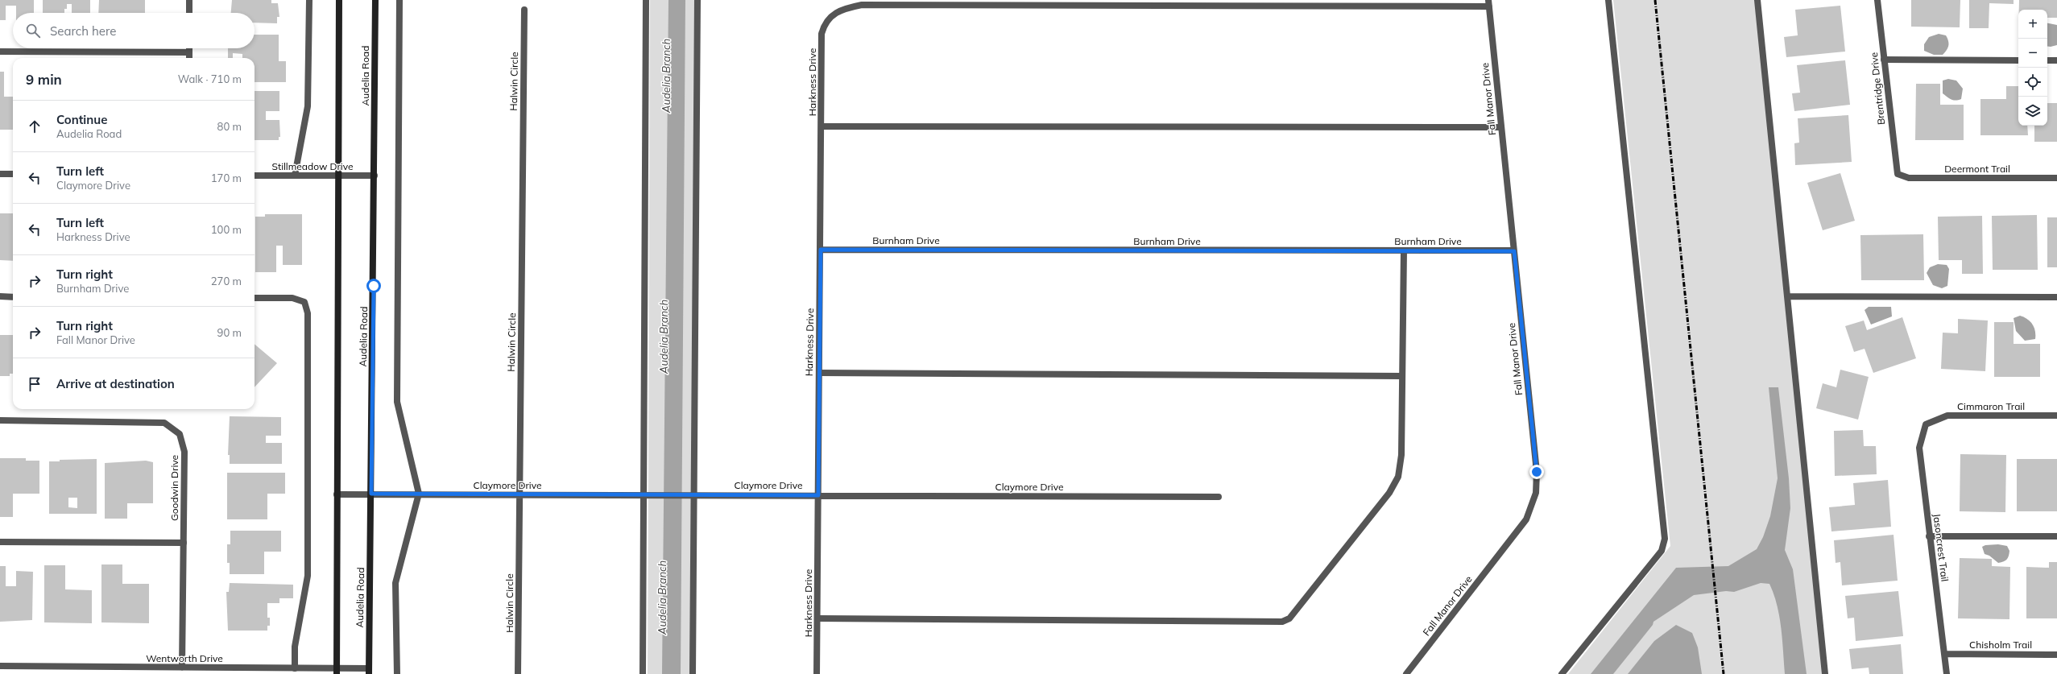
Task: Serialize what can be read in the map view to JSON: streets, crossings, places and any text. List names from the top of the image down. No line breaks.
{"streets":{"main road":["Audelia Road"],"street":["Halwin Circle","Harkness Drive","Brentridge Drive","Fall Manor Drive","Stillmeadow Drive","Deermont Trail","Burnham Drive","Cimmaron Trail","Claymore Drive","Goodwin Drive","Jasoncrest Trail","Chisholm Trail","Wentworth Drive"]},"crossings":[["Audelia Road","Stillmeadow Drive"],["Audelia Road","Claymore Drive"],["Audelia Road","Wentworth Drive"],["Halwin Circle","Claymore Drive"],["Harkness Drive","Fall Manor Drive"],["Harkness Drive","Burnham Drive"],["Harkness Drive","Claymore Drive"],["Brentridge Drive","Deermont Trail"],["Fall Manor Drive","Burnham Drive"],["Cimmaron Trail","Jasoncrest Trail"],["Goodwin Drive","Wentworth Drive"],["Jasoncrest Trail","Chisholm Trail"]],"water":["Audelia Branch"],"page":{"map_buttons":["+","−"],"search":"Search here","heading":["9 min","Walk · 710 m"],"list":[["Continue","Audelia Road","80 m"],["Turn left","Claymore Drive","170 m"],["Turn left","Harkness Drive","100 m"],["Turn right","Burnham Drive","270 m"],["Turn right","Fall Manor Drive","90 m"],"Arrive at destination"]}}
